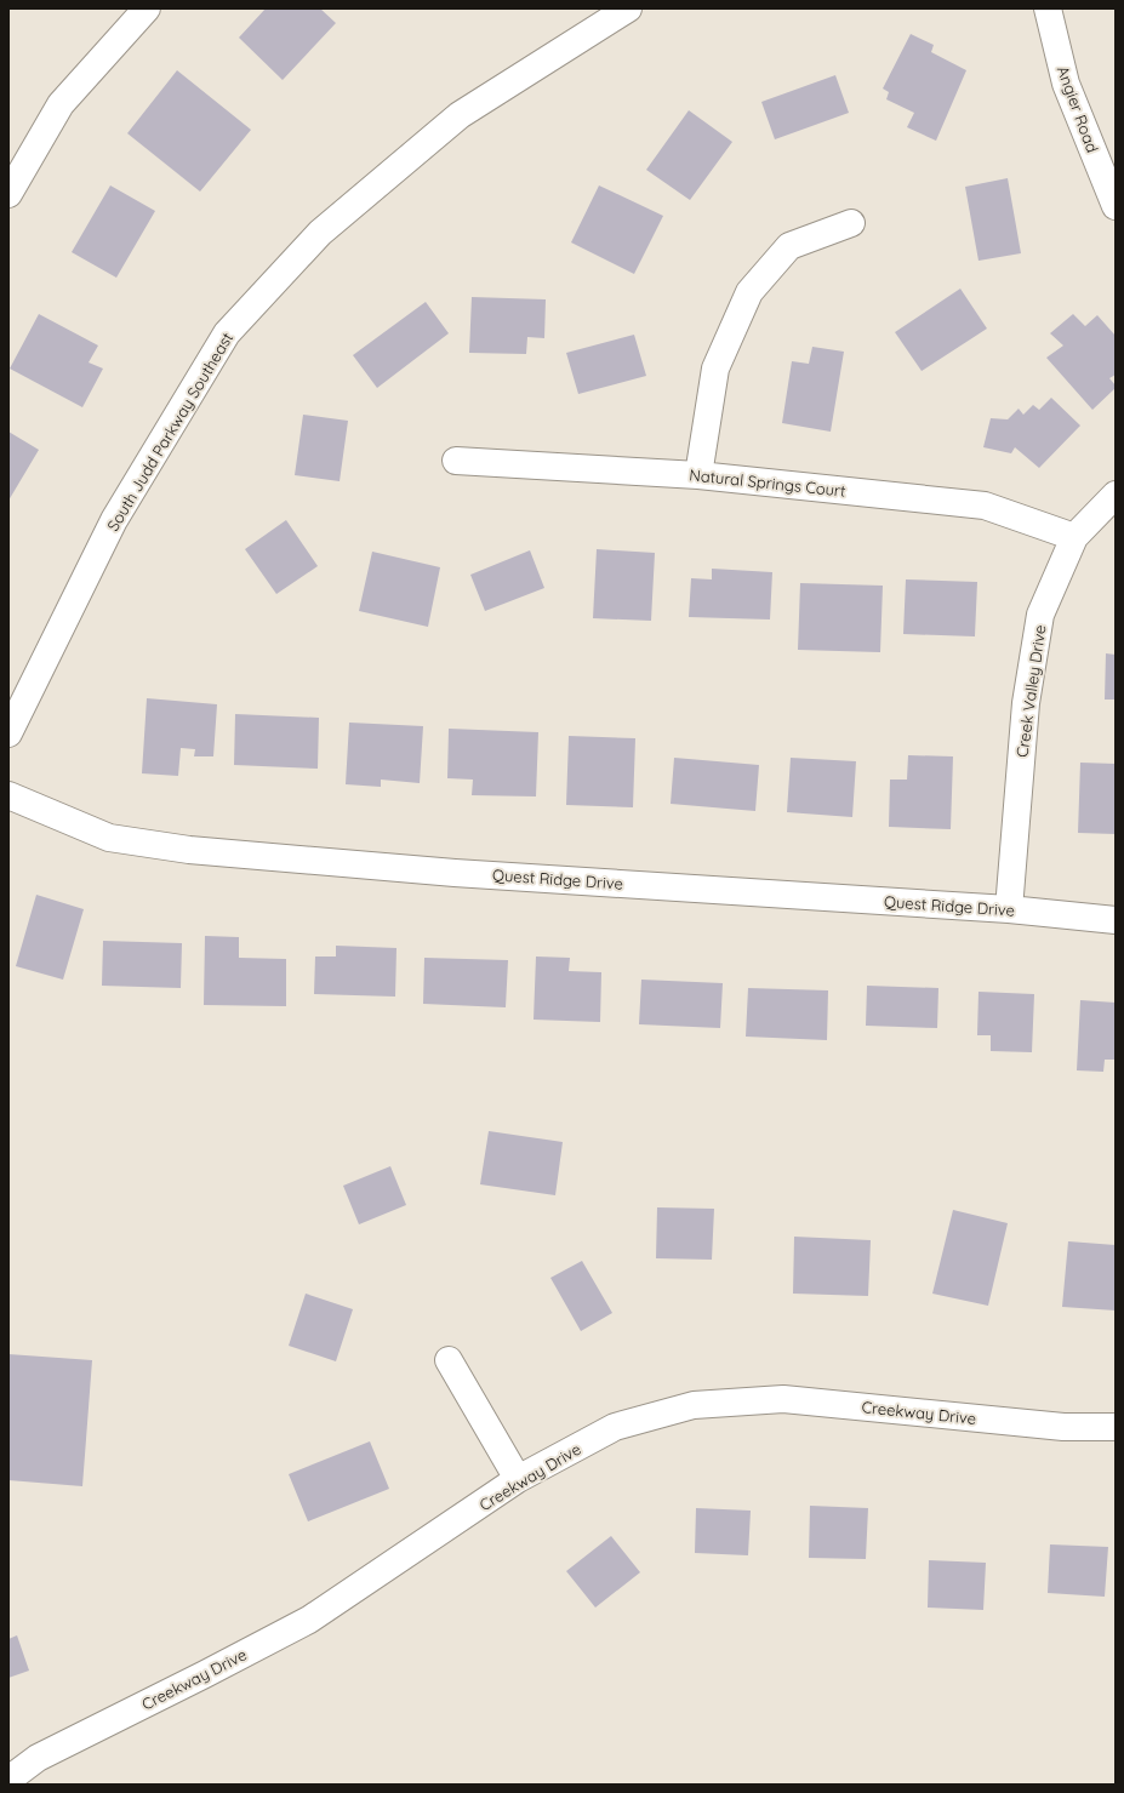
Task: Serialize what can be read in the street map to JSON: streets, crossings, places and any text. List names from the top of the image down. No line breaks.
{"streets":{"main road":["Angier Road","South Judd Parkway Southeast","Natural Springs Court","Creek Valley Drive","Quest Ridge Drive","Creekway Drive"]},"crossings":[["Natural Springs Court","Creek Valley Drive"],["Creek Valley Drive","Quest Ridge Drive"]]}
